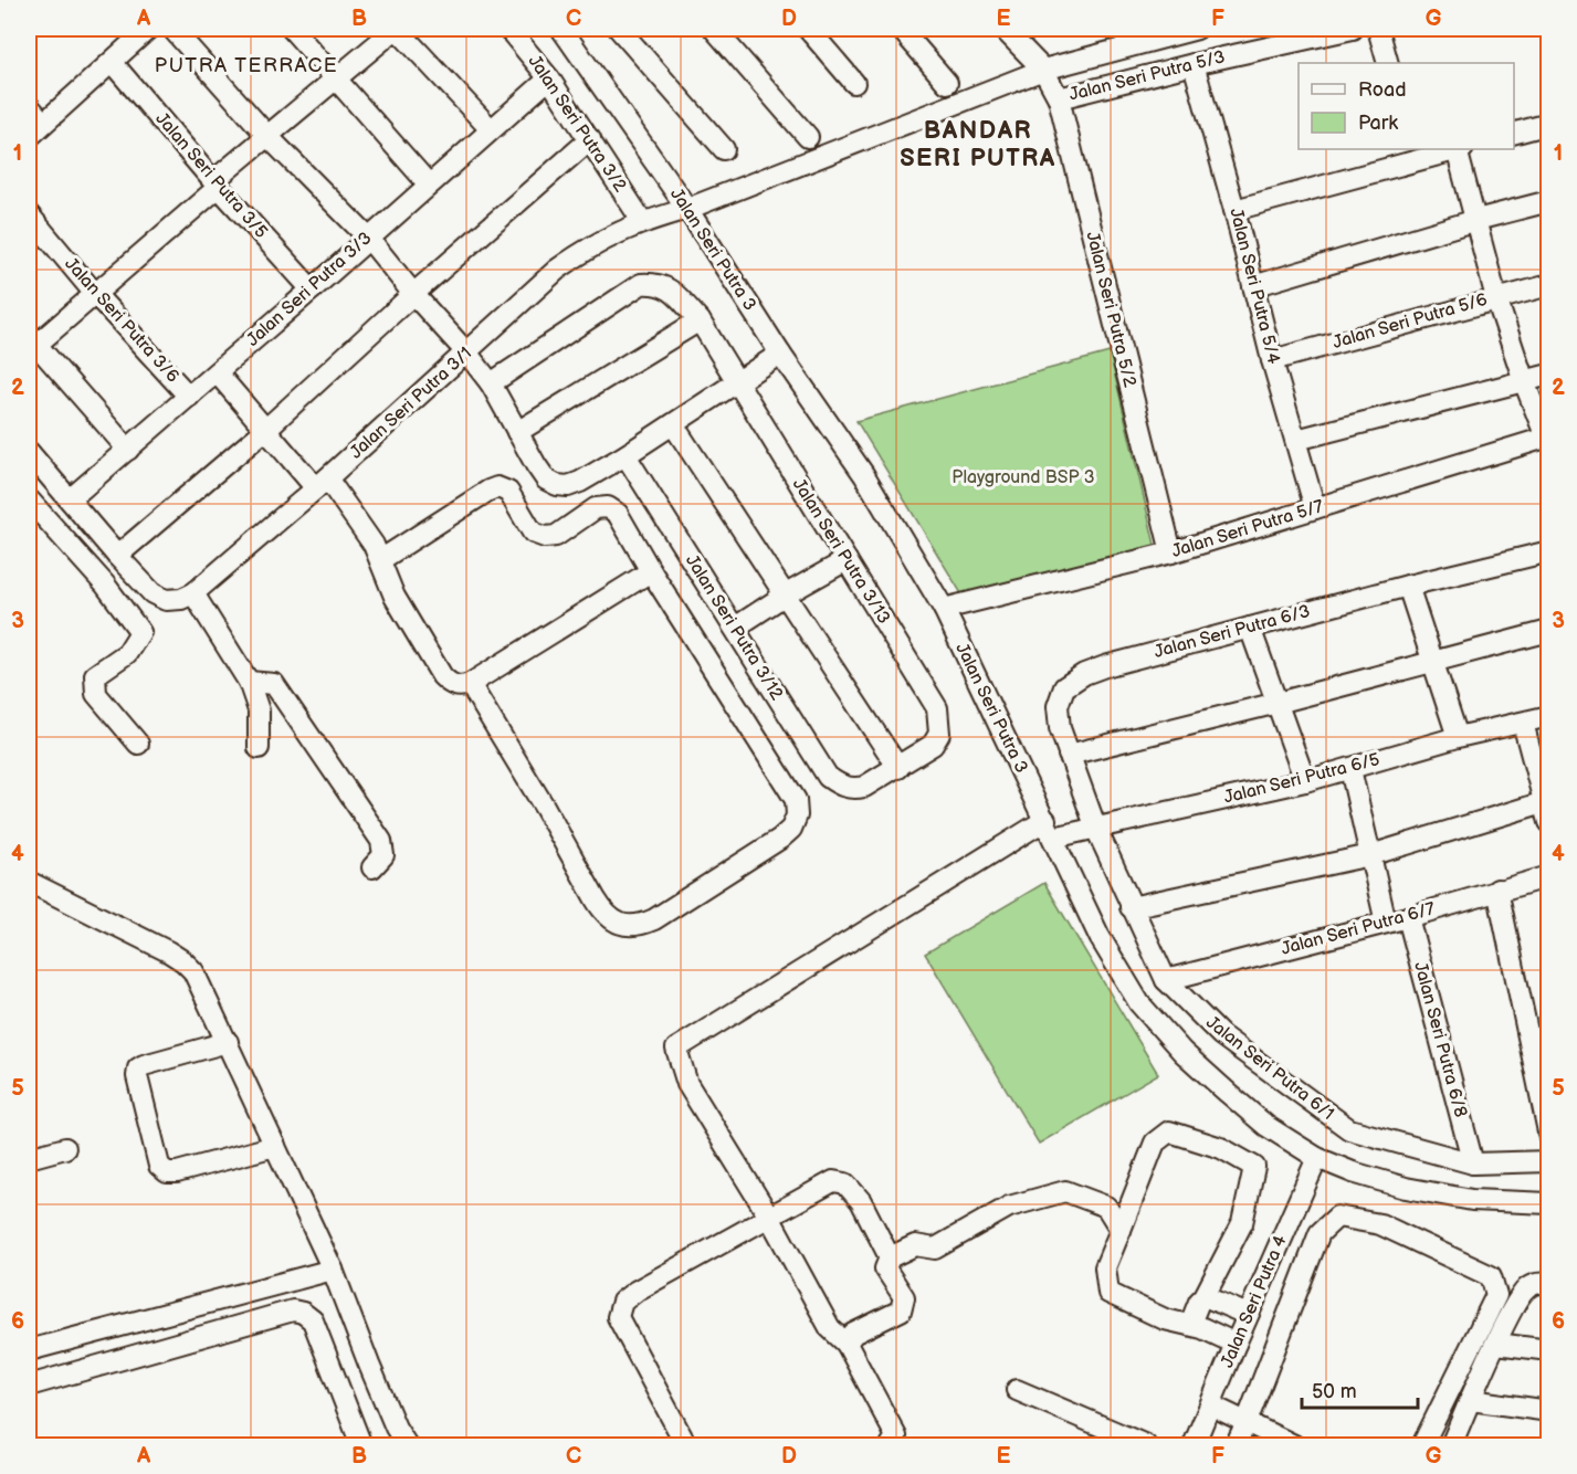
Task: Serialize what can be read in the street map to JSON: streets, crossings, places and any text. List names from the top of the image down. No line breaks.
{"streets":{"street":["Jalan Seri Putra 5/3","Jalan Seri Putra 3/2","Jalan Seri Putra 3/5","Jalan Seri Putra 3","Jalan Seri Putra 5/4","Jalan Seri Putra 3/3","Jalan Seri Putra 5/2","Jalan Seri Putra 3/6","Jalan Seri Putra 5/6","Jalan Seri Putra 3/1","Jalan Seri Putra 5/7","Jalan Seri Putra 3/13","Jalan Seri Putra 3/12","Jalan Seri Putra 6/3","Jalan Seri Putra 6/5","Jalan Seri Putra 6/7","Jalan Seri Putra 6/8","Jalan Seri Putra 6/1","Jalan Seri Putra 4"]},"crossings":[["Jalan Seri Putra 5/3","Jalan Seri Putra 5/4"],["Jalan Seri Putra 5/3","Jalan Seri Putra 5/2"],["Jalan Seri Putra 3/2","Jalan Seri Putra 3/3"],["Jalan Seri Putra 3/2","Jalan Seri Putra 3/1"],["Jalan Seri Putra 3/5","Jalan Seri Putra 3/3"],["Jalan Seri Putra 3","Jalan Seri Putra 3/1"],["Jalan Seri Putra 3","Jalan Seri Putra 5/7"],["Jalan Seri Putra 3","Jalan Seri Putra 6/5"],["Jalan Seri Putra 3","Jalan Seri Putra 4"],["Jalan Seri Putra 5/4","Jalan Seri Putra 5/6"],["Jalan Seri Putra 5/4","Jalan Seri Putra 5/7"],["Jalan Seri Putra 3/3","Jalan Seri Putra 3/6"],["Jalan Seri Putra 5/2","Jalan Seri Putra 3/1"],["Jalan Seri Putra 5/2","Jalan Seri Putra 5/7"],["Jalan Seri Putra 3/13","Jalan Seri Putra 3/12"],["Jalan Seri Putra 6/3","Jalan Seri Putra 6/5"],["Jalan Seri Putra 6/3","Jalan Seri Putra 6/1"],["Jalan Seri Putra 6/5","Jalan Seri Putra 6/1"],["Jalan Seri Putra 6/7","Jalan Seri Putra 6/8"],["Jalan Seri Putra 6/7","Jalan Seri Putra 6/1"],["Jalan Seri Putra 6/8","Jalan Seri Putra 6/1"]],"districts":["PUTRA TERRACE","BANDAR SERI PUTRA"],"parks":["Playground BSP 3"],"legend":["Road","Park"],"scale_bar":"50 m","grid":{"columns":["A","B","C","D","E","F","G"],"rows":["1","2","3","4","5","6"]}}
